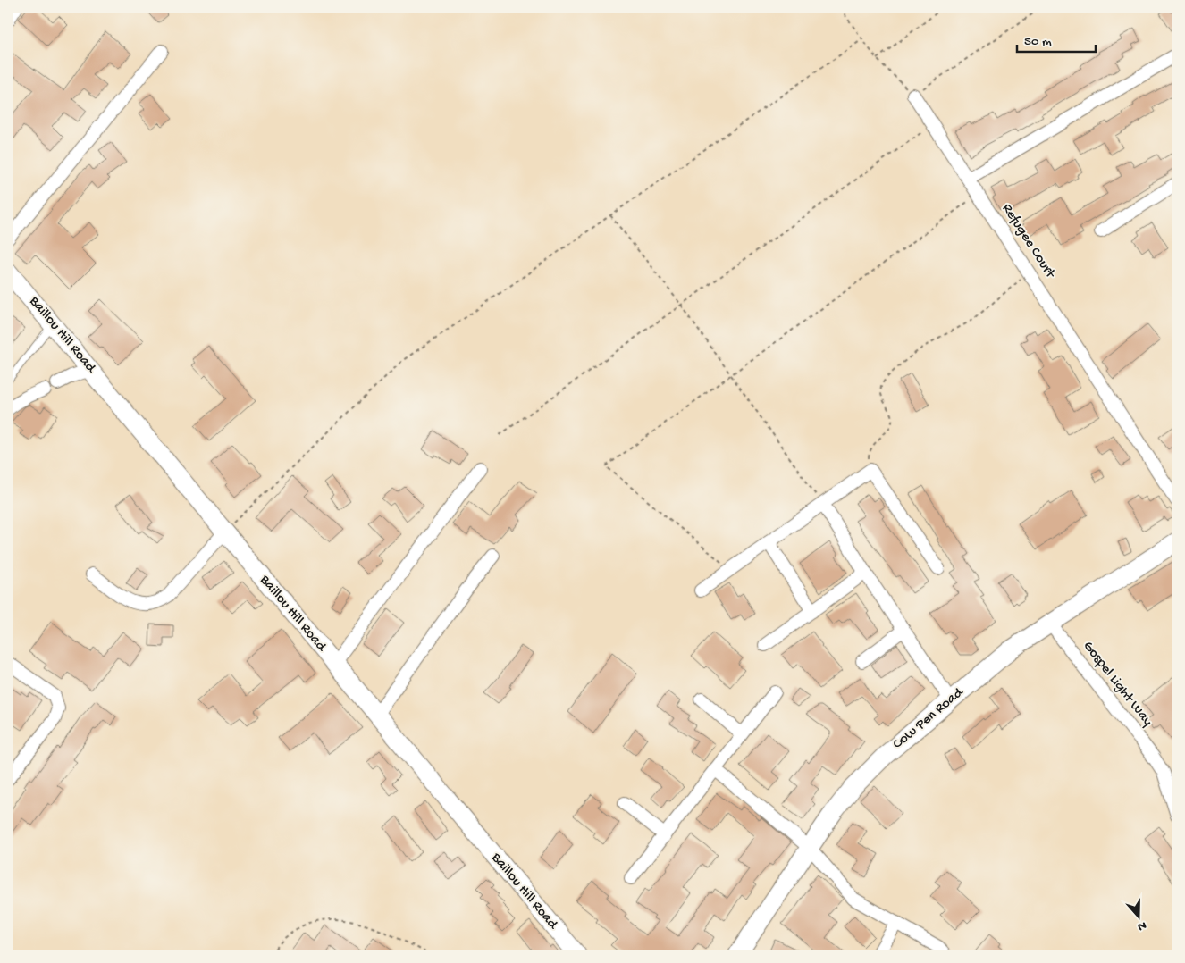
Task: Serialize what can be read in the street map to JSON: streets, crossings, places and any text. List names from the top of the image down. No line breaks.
{"streets":{"main road":["Baillou Hill Road","Cow Pen Road"],"street":["Refugee Court","Gospel Light Way"]},"crossings":[["Gospel Light Way","Cow Pen Road"]],"scale_bar":"50 m","north":"bottom"}
